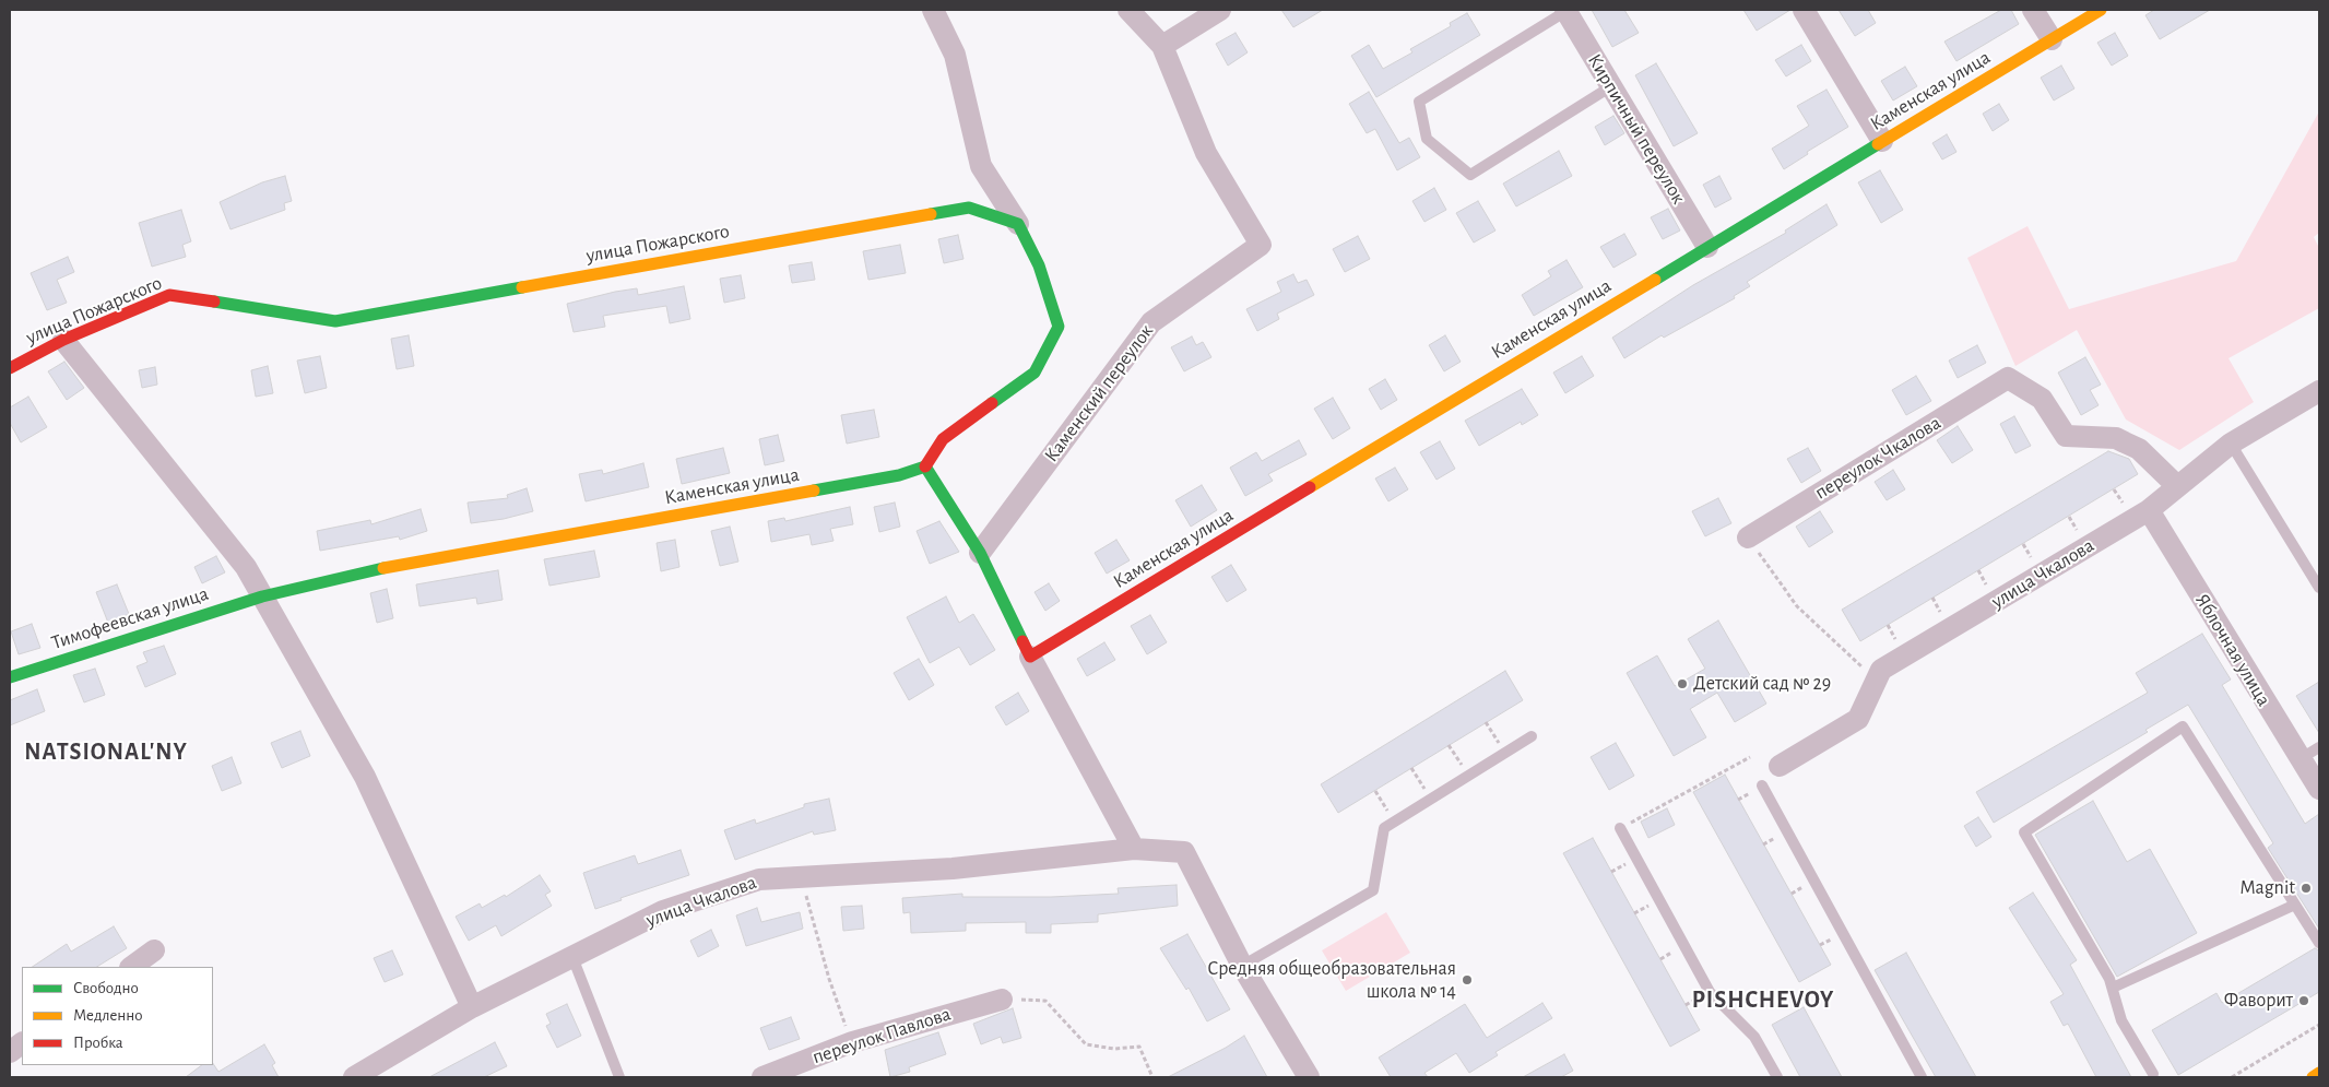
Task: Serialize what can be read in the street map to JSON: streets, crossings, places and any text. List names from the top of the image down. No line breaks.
{"streets":{"street":["Каменская улица","Кирпичный переулок","улица Пожарского","Каменский переулок","переулок Чкалова","улица Чкалова","Тимофеевская улица","Яблочная улица","переулок Павлова"]},"crossings":[["Каменская улица","Кирпичный переулок"],["Каменская улица","Тимофеевская улица"],["переулок Чкалова","улица Чкалова"],["улица Чкалова","Яблочная улица"]],"districts":["NATSIONAL'NY","PISHCHEVOY"],"places":["Детский сад № 29","Magnit","Средняя общеобразовательная школа № 14","Фаворит"],"legend":["Свободно","Медленно","Пробка"]}
